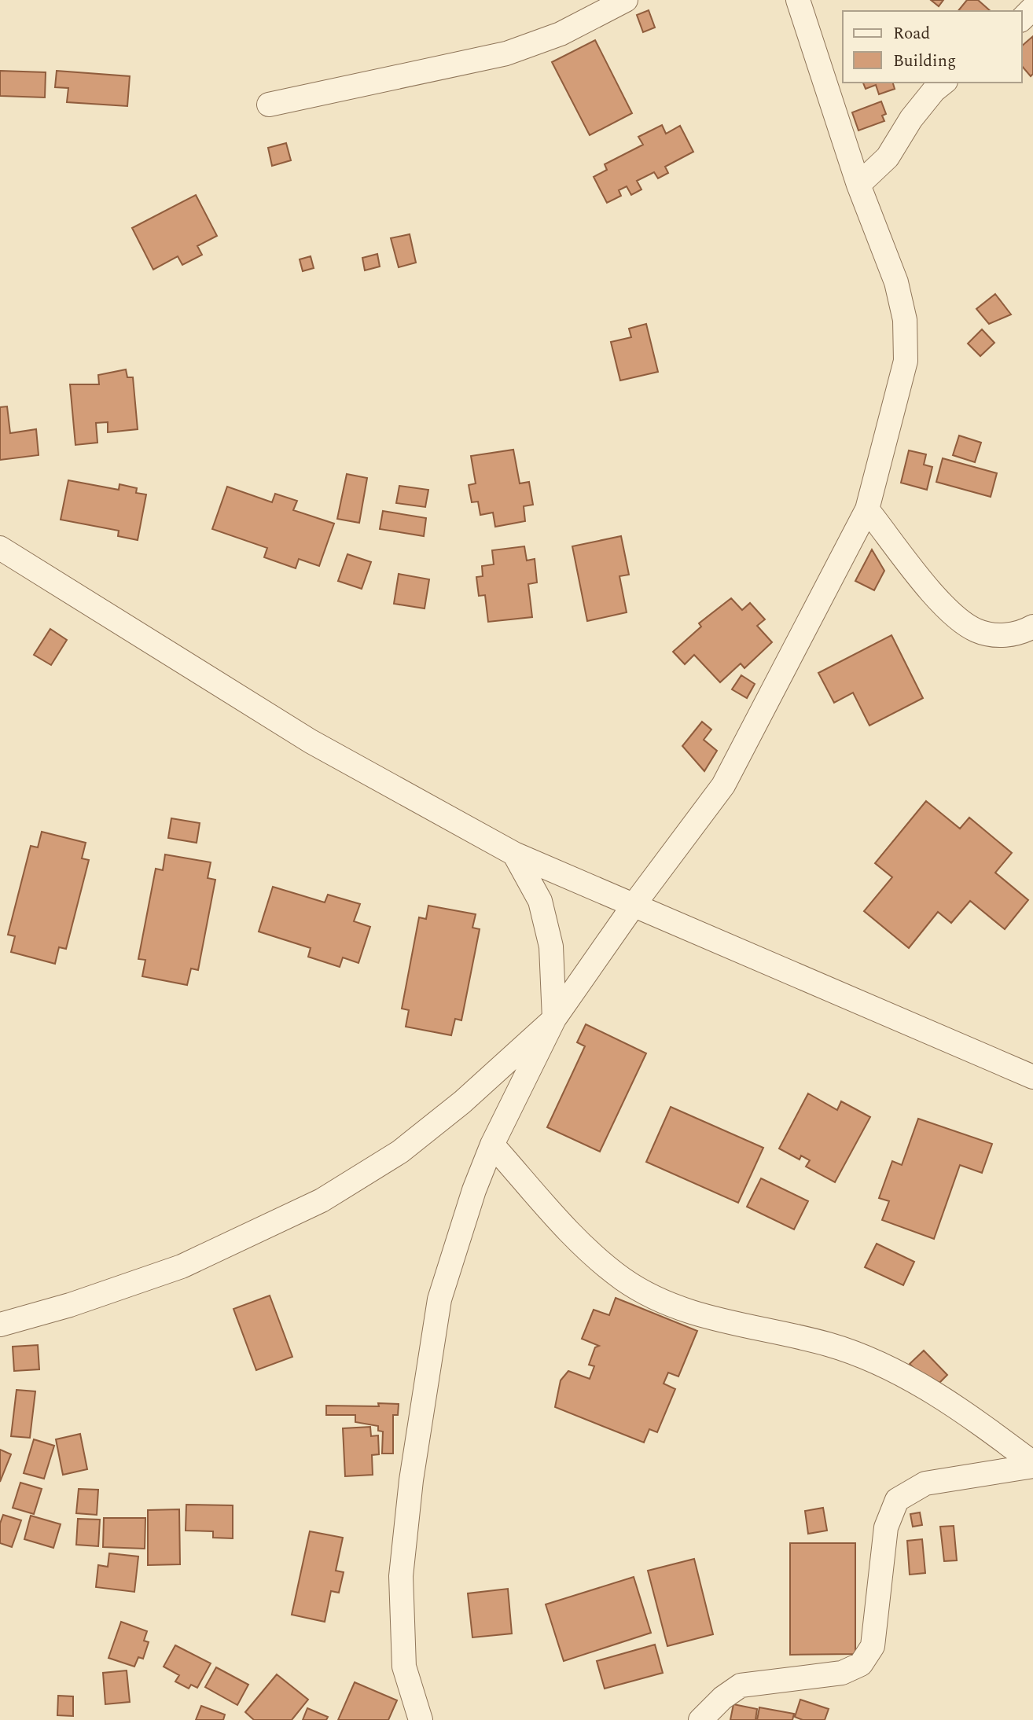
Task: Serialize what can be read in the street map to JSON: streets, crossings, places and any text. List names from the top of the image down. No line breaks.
{"legend":["Road","Building"]}
